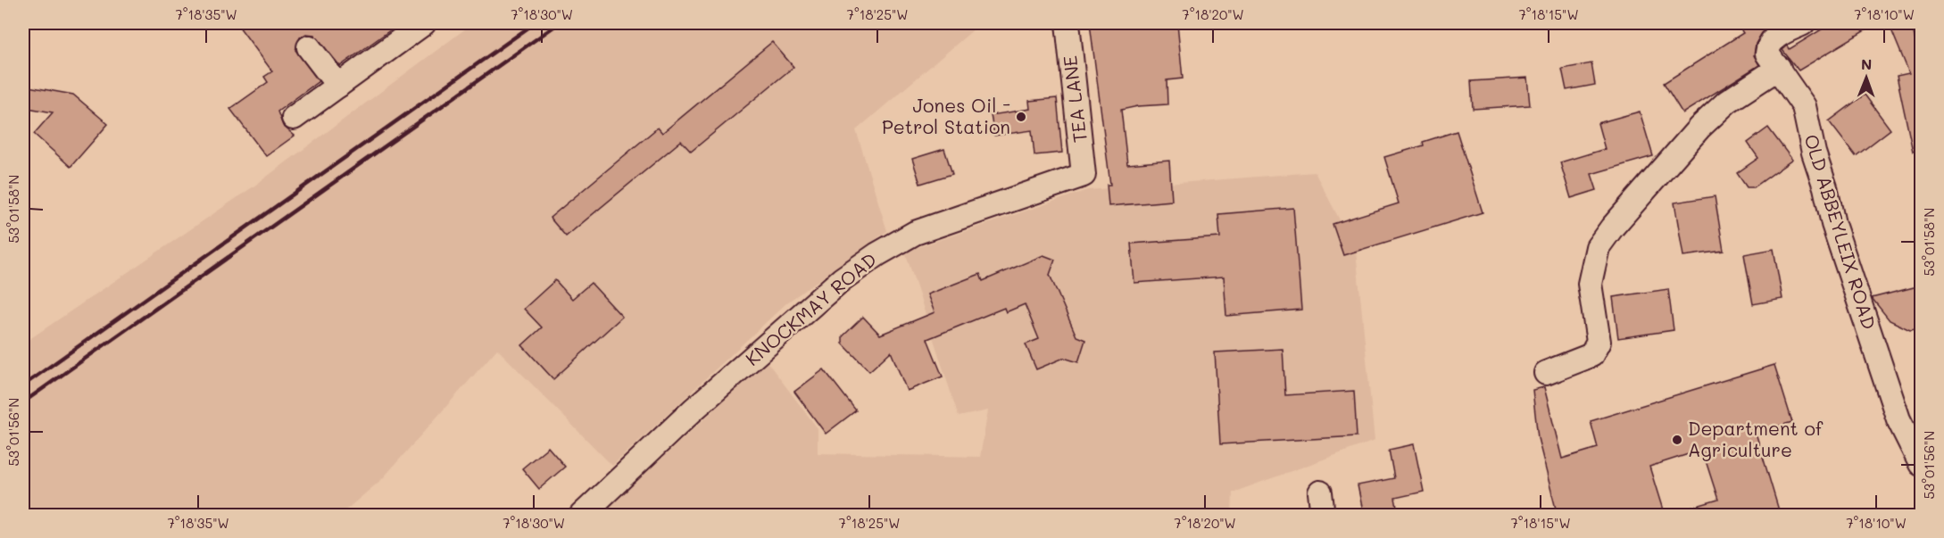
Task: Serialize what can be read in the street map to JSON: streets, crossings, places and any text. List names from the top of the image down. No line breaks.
{"streets":{"street":["TEA LANE","OLD ABBEYLEIX ROAD","KNOCKMAY ROAD"]},"crossings":[["TEA LANE","KNOCKMAY ROAD"]],"places":["Jones Oil - Petrol Station","Department of Agriculture"],"north":"top","coordinates":["7°18'35\"W","7°18'30\"W","7°18'25\"W","7°18'20\"W","7°18'15\"W","7°18'10\"W","53°01'58\"N","53°01'56\"N"]}
